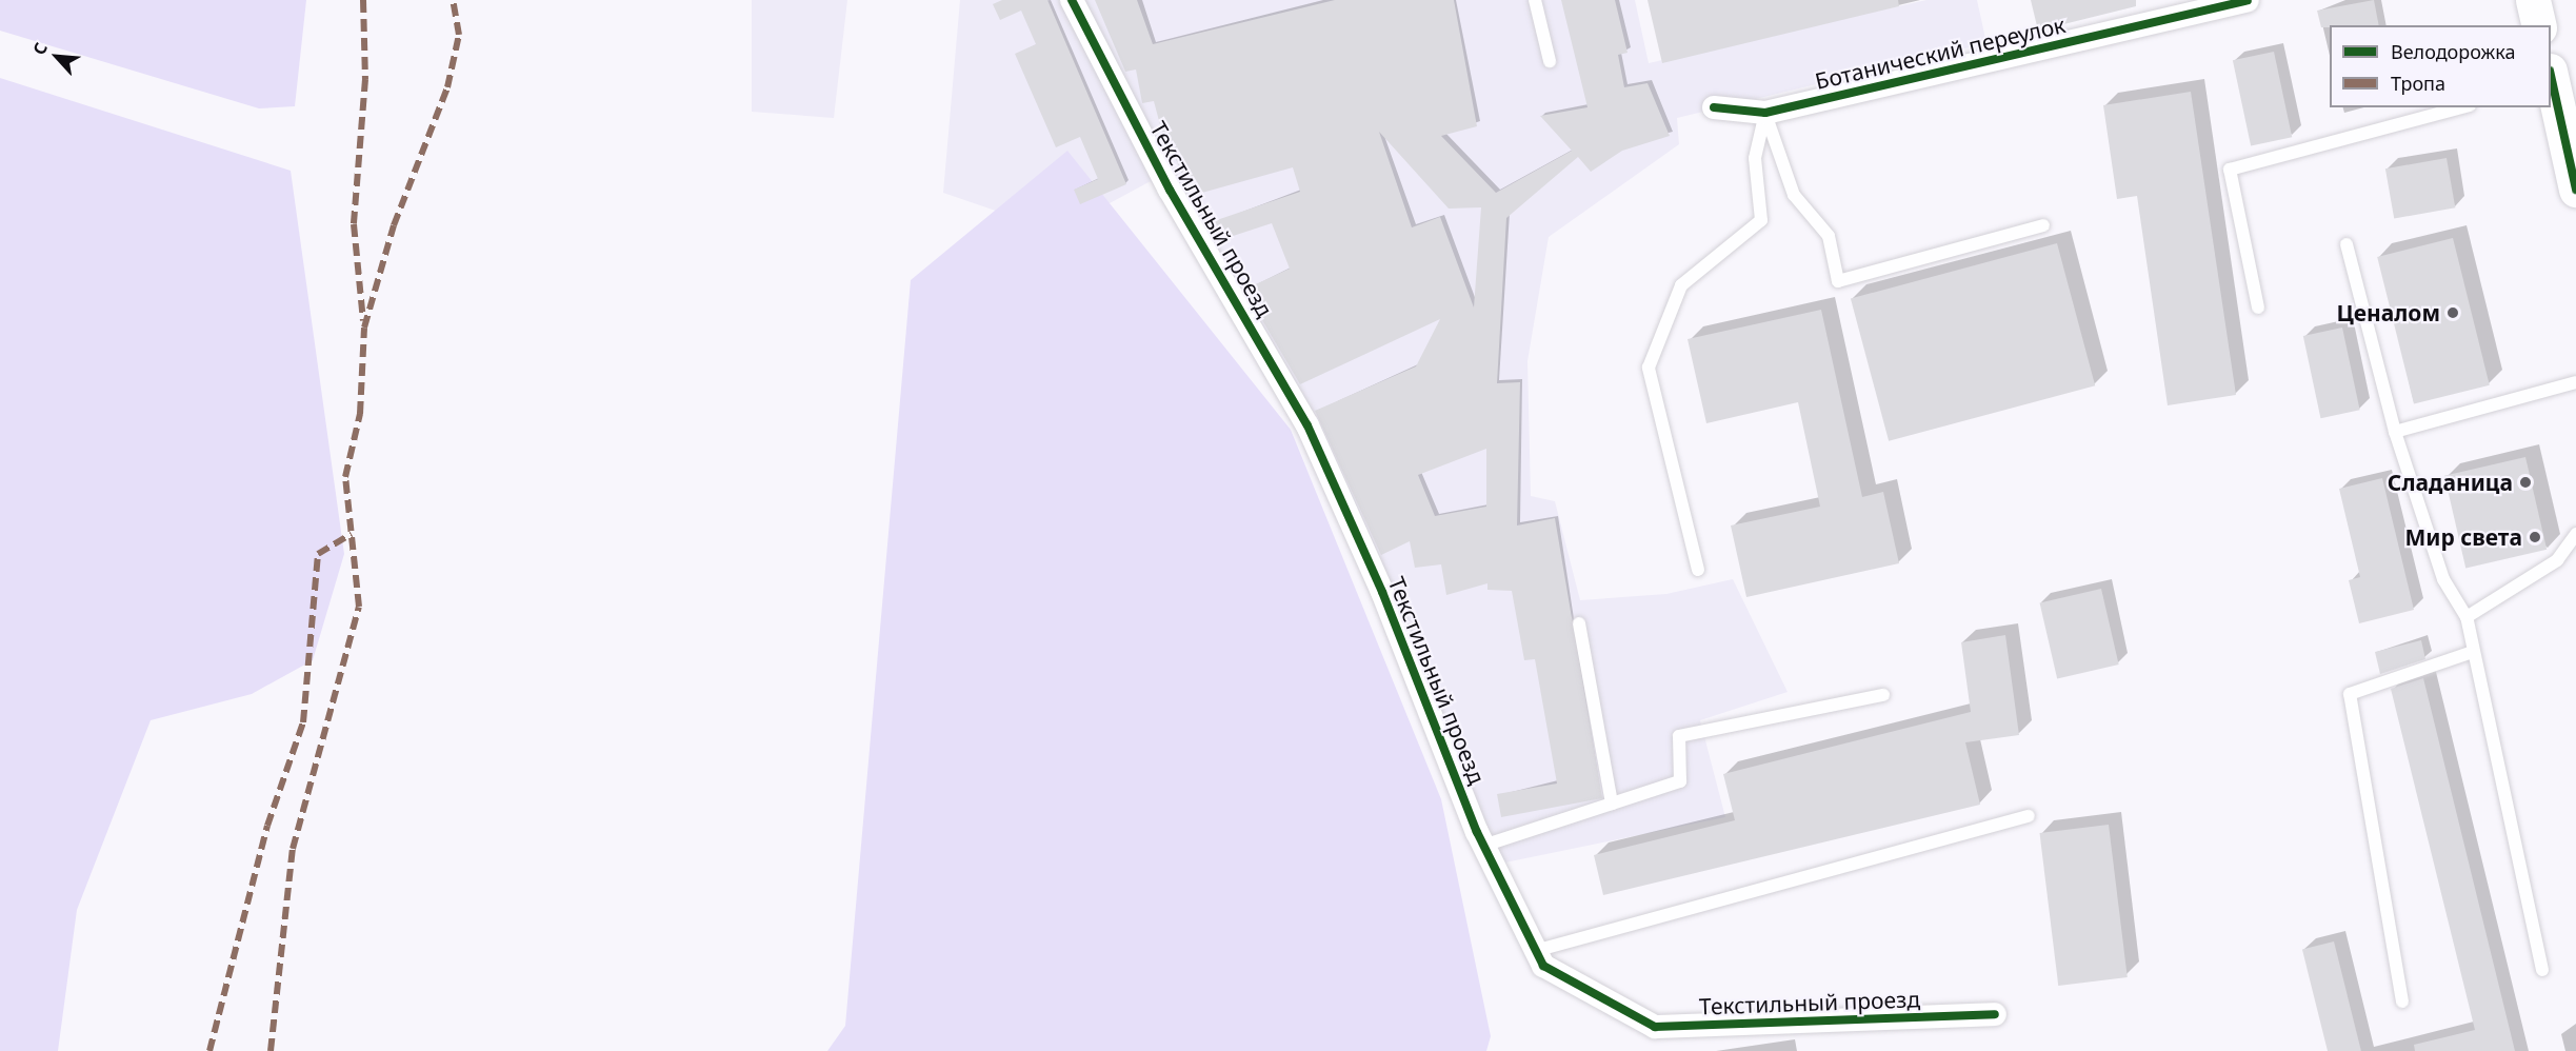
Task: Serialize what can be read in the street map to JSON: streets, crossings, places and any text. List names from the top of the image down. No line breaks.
{"streets":{"street":["Ботанический переулок","Текстильный проезд"]},"places":["Ценалом","Сладаница","Мир света"],"legend":["Велодорожка","Тропа"],"north":"top left"}
